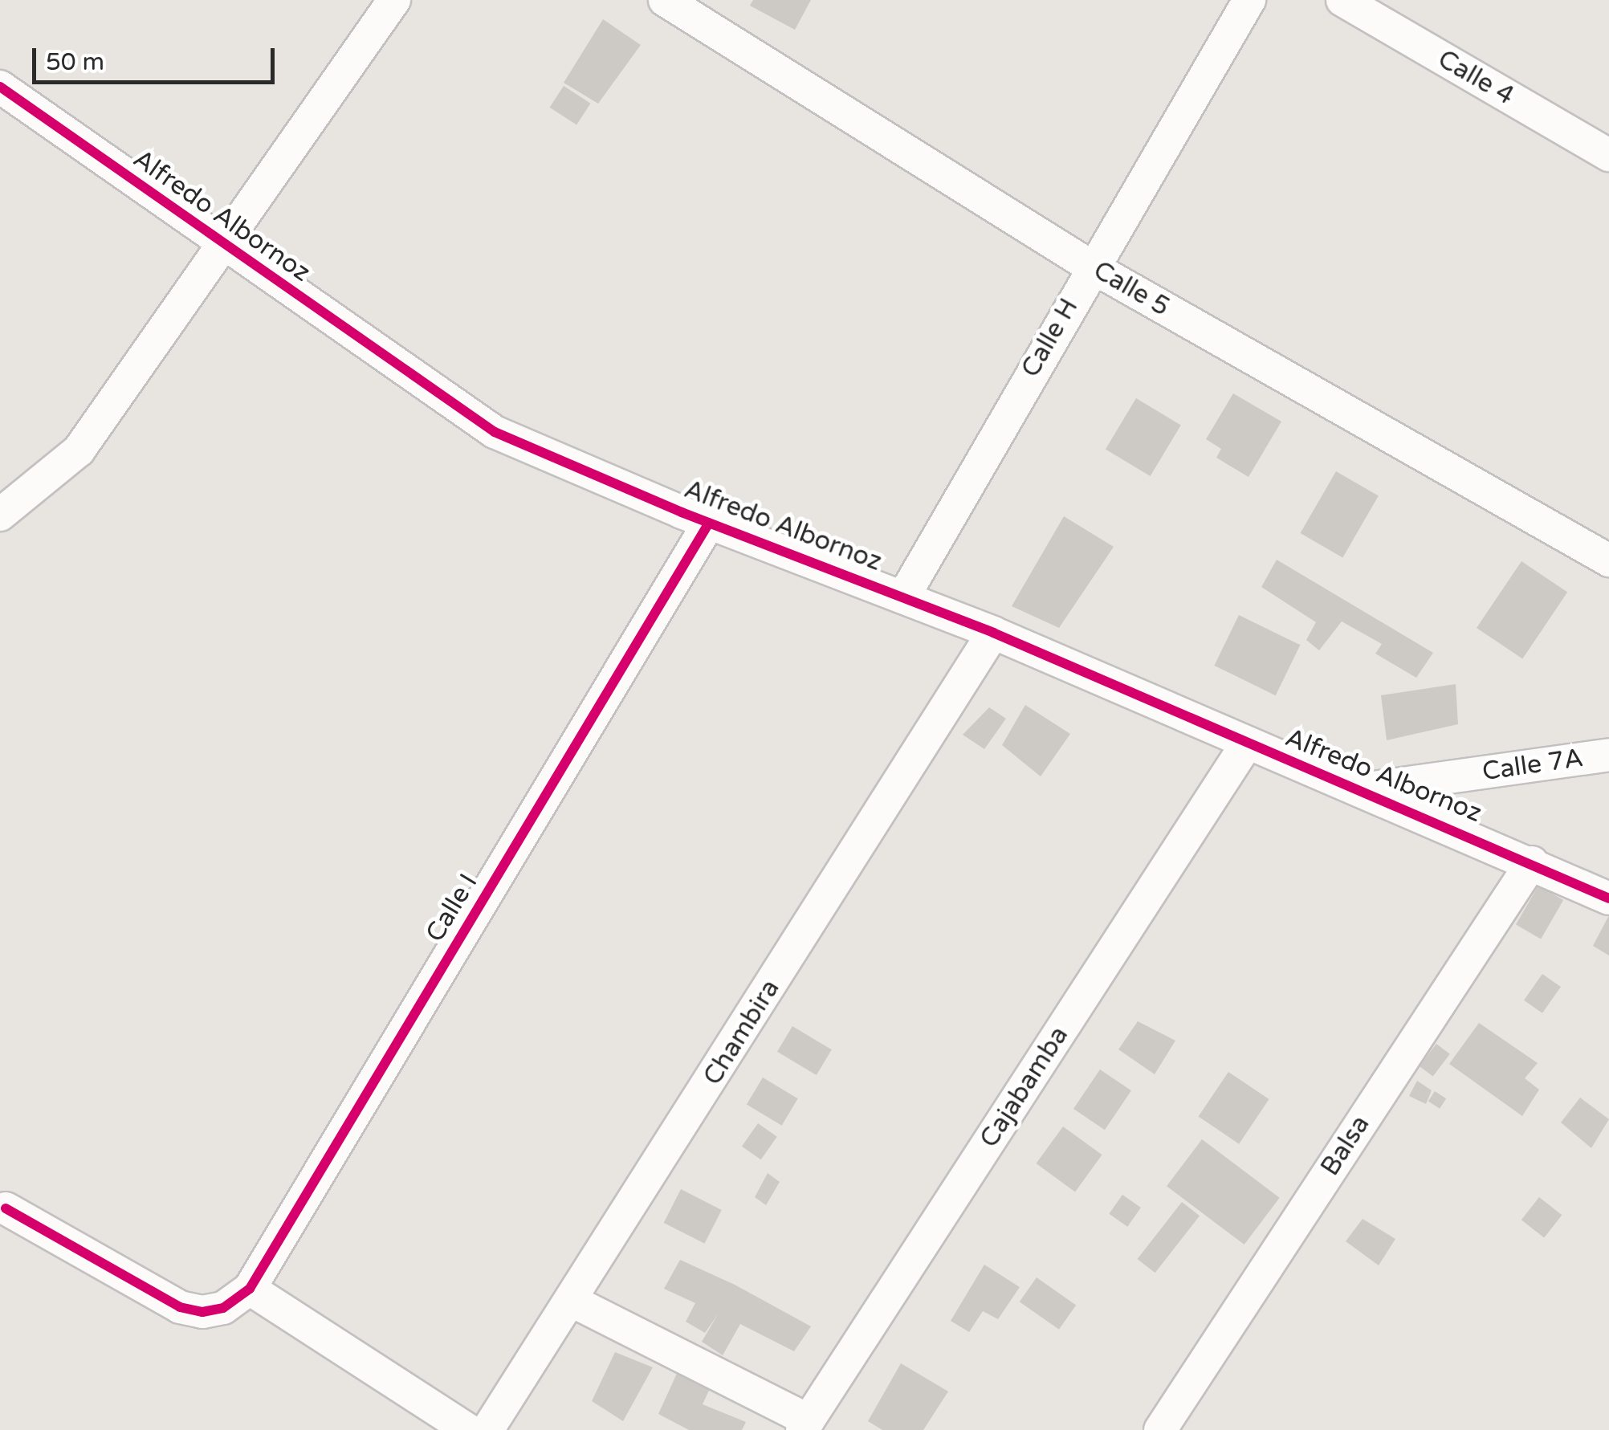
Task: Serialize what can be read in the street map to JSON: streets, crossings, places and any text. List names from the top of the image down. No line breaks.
{"streets":{"street":["Calle 4","Alfredo Albornoz","Calle 5","Calle H","Calle 7A","Calle I","Chambira","Cajabamba","Balsa"]},"crossings":[["Alfredo Albornoz","Calle H"],["Alfredo Albornoz","Calle 7A"],["Alfredo Albornoz","Calle I"],["Alfredo Albornoz","Chambira"],["Alfredo Albornoz","Cajabamba"],["Alfredo Albornoz","Balsa"],["Calle 5","Calle H"]],"scale_bar":"50 m"}
